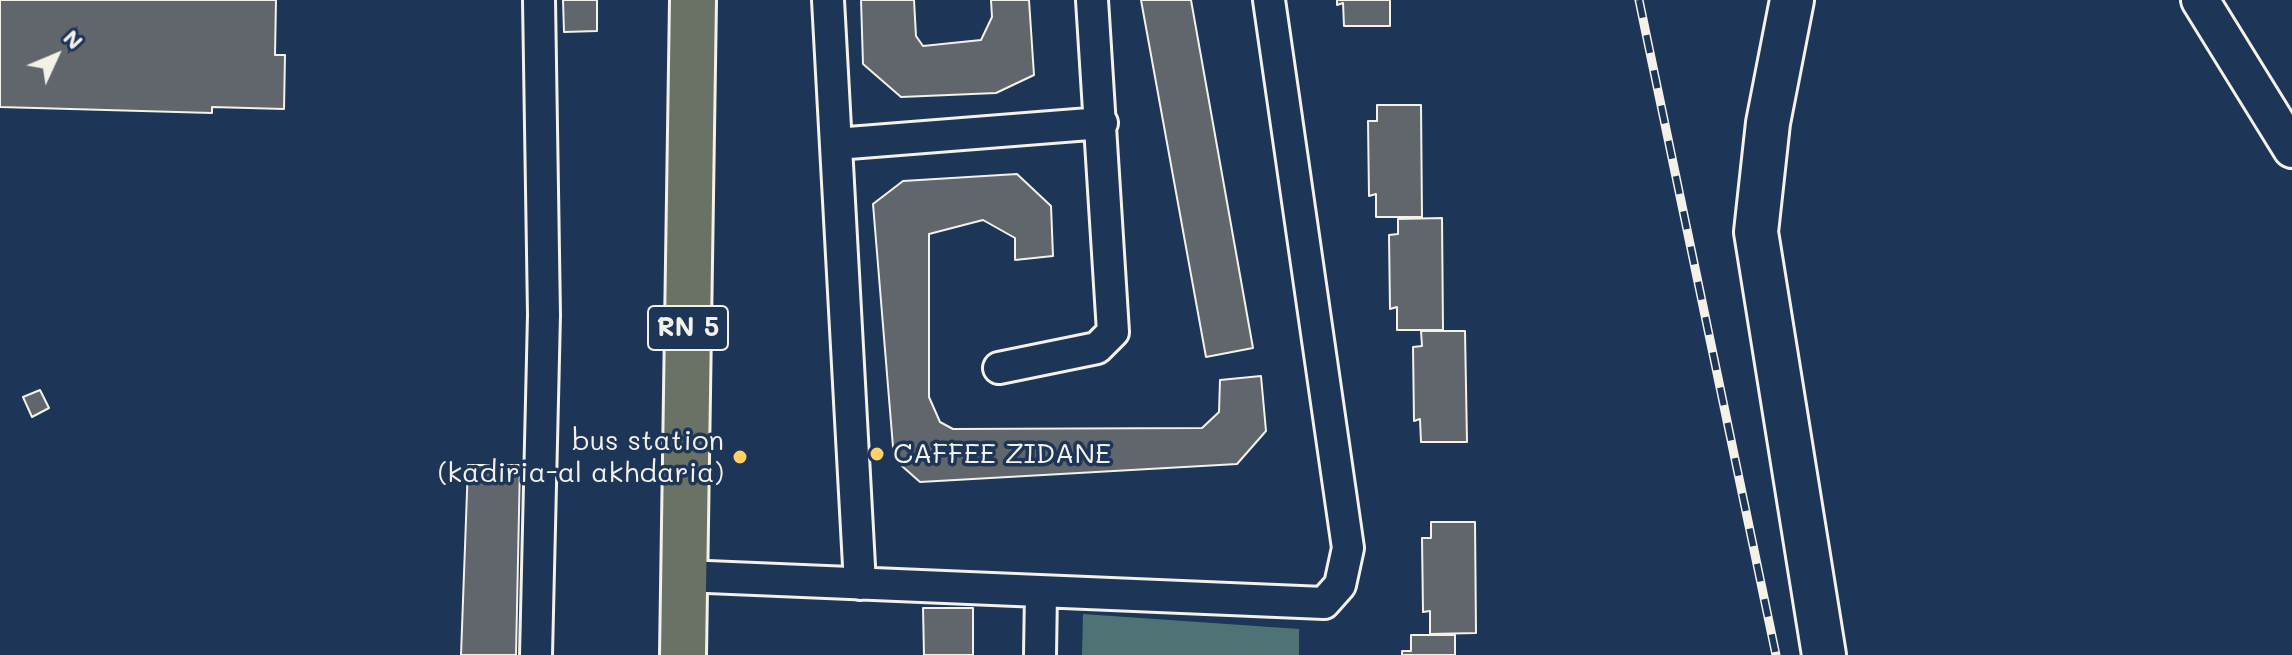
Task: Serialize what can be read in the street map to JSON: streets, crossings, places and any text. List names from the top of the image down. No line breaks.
{"streets":{"main road":["RN 5"]},"places":["CAFFEE ZIDANE","bus station (kadiria-al akhdaria)"],"north":"top right"}
